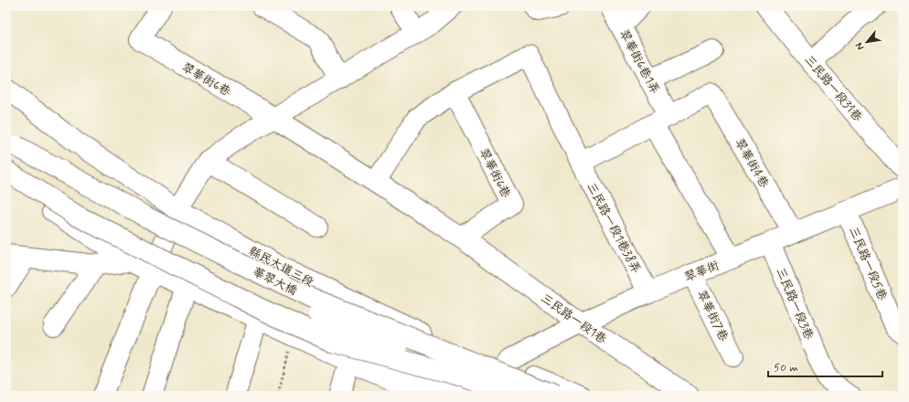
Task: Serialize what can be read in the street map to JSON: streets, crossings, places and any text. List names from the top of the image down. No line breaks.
{"streets":{"main road":["翠華街6巷1弄","翠華街6巷","三民路一段31巷","翠華街4巷","三民路一段1巷38弄","三民路一段5巷","縣民大道三段","翠華街","華翠大橋","三民路一段3巷","翠華街7巷","三民路一段1巷"]},"crossings":[["翠華街6巷1弄","翠華街4巷"],["翠華街6巷","三民路一段1巷"],["翠華街4巷","翠華街"],["三民路一段1巷38弄","翠華街"],["三民路一段5巷","翠華街"],["縣民大道三段","翠華街"],["翠華街","三民路一段3巷"],["翠華街","翠華街7巷"],["翠華街","三民路一段1巷"]],"scale_bar":"50 m","north":"bottom left"}
